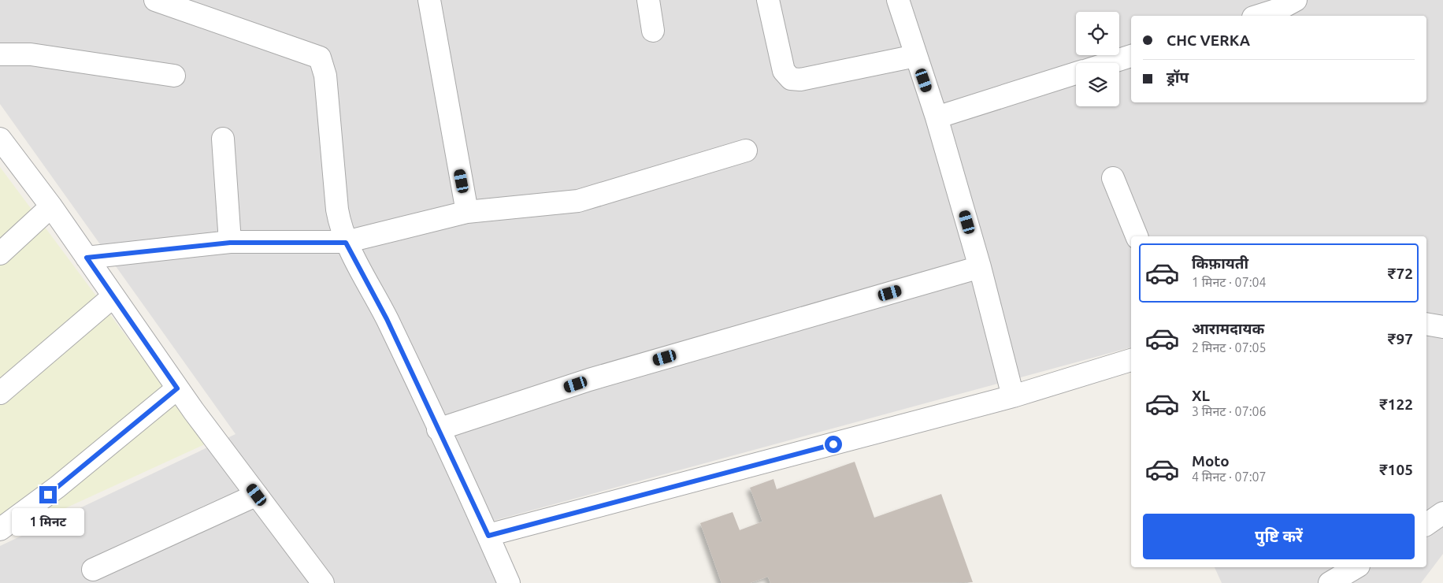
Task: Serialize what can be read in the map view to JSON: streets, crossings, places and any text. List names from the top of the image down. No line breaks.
{"page":{"banner":["CHC VERKA","ड्रॉप"],"list":[{"name":"किफ़ायती","note":"1 मिनट · 07:04","value":"₹72"},{"name":"आरामदायक","note":"2 मिनट · 07:05","value":"₹97"},{"name":"XL","note":"3 मिनट · 07:06","value":"₹122"},{"name":"Moto","note":"4 मिनट · 07:07","value":"₹105"}],"buttons":"पुष्टि करें","bubble":"1 मिनट"}}
